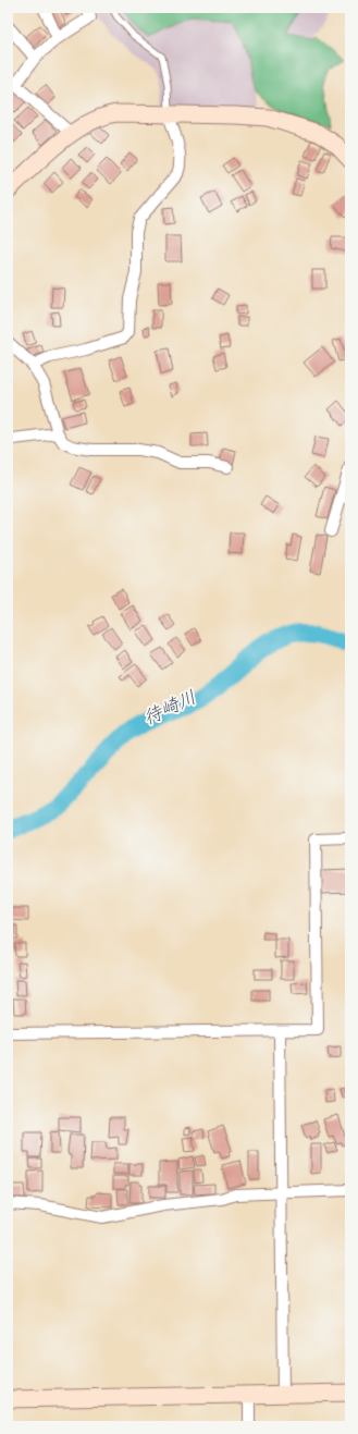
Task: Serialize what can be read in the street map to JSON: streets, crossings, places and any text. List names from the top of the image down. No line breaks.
{"water":["待崎川"]}
